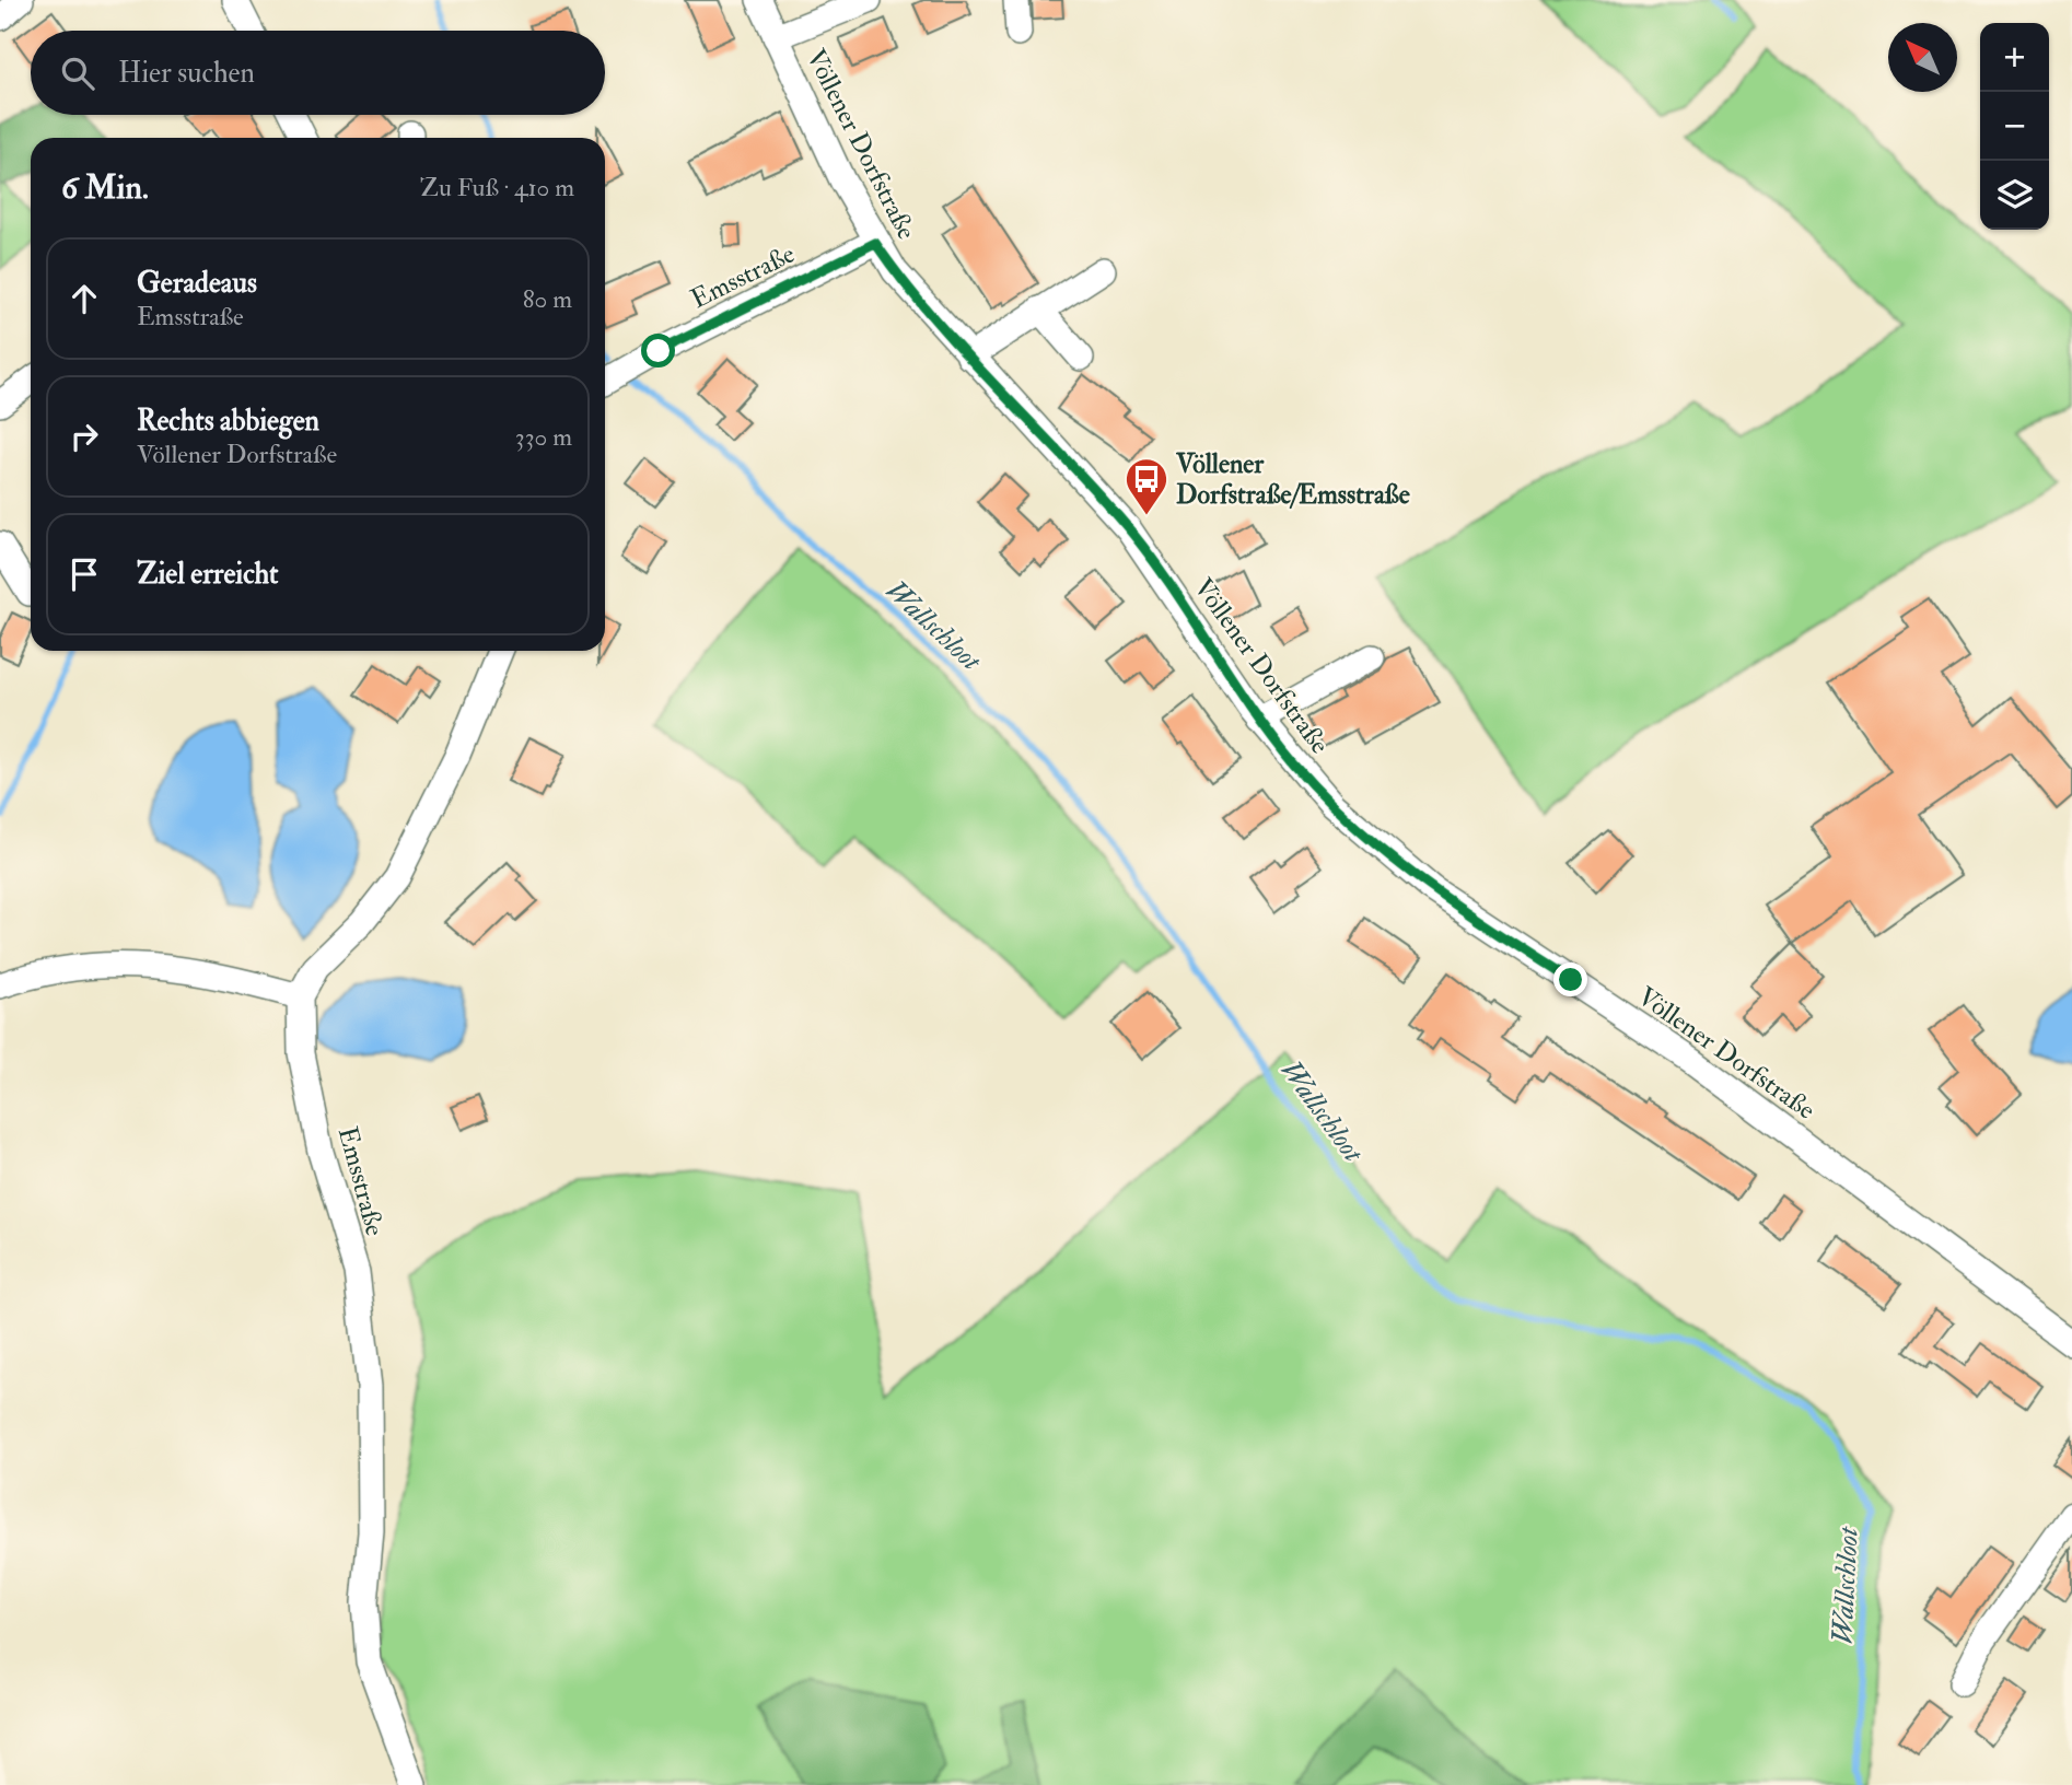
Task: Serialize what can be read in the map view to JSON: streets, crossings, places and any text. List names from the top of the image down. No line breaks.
{"streets":{"street":["Völlener Dorfstraße","Emsstraße"]},"crossings":[["Völlener Dorfstraße","Emsstraße"]],"water":["Wallschloot"],"places":{"bus stop":["Völlener Dorfstraße/Emsstraße"]},"north":"top left","page":{"map_buttons":["+","−"],"search":"Hier suchen","heading":["6 Min.","Zu Fuß · 410 m"],"list":[["Geradeaus","Emsstraße","80 m"],["Rechts abbiegen","Völlener Dorfstraße","330 m"],"Ziel erreicht"]}}
